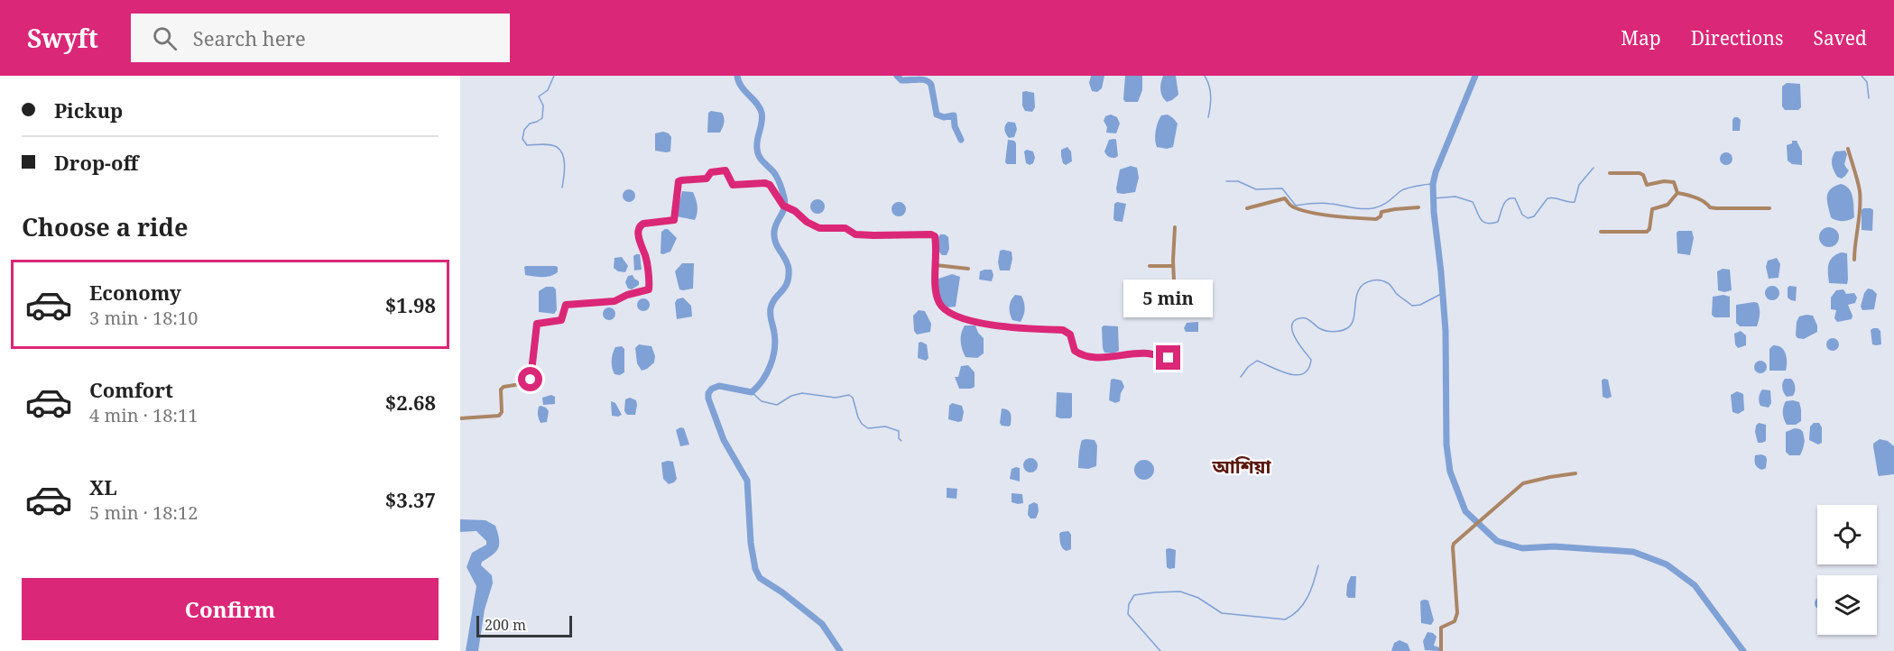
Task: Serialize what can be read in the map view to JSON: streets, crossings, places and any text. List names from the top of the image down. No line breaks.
{"districts":["আশিয়া"],"scale_bar":"200 m","page":{"header":"Swyft","search":"Search here","nav":["Map","Directions","Saved"],"banner":["Pickup","Drop-off"],"heading":"Choose a ride","list":[{"name":"Economy","note":"3 min · 18:10","value":"$1.98"},{"name":"Comfort","note":"4 min · 18:11","value":"$2.68"},{"name":"XL","note":"5 min · 18:12","value":"$3.37"}],"bubble":"5 min","buttons":"Confirm","scale":"200 m"}}
